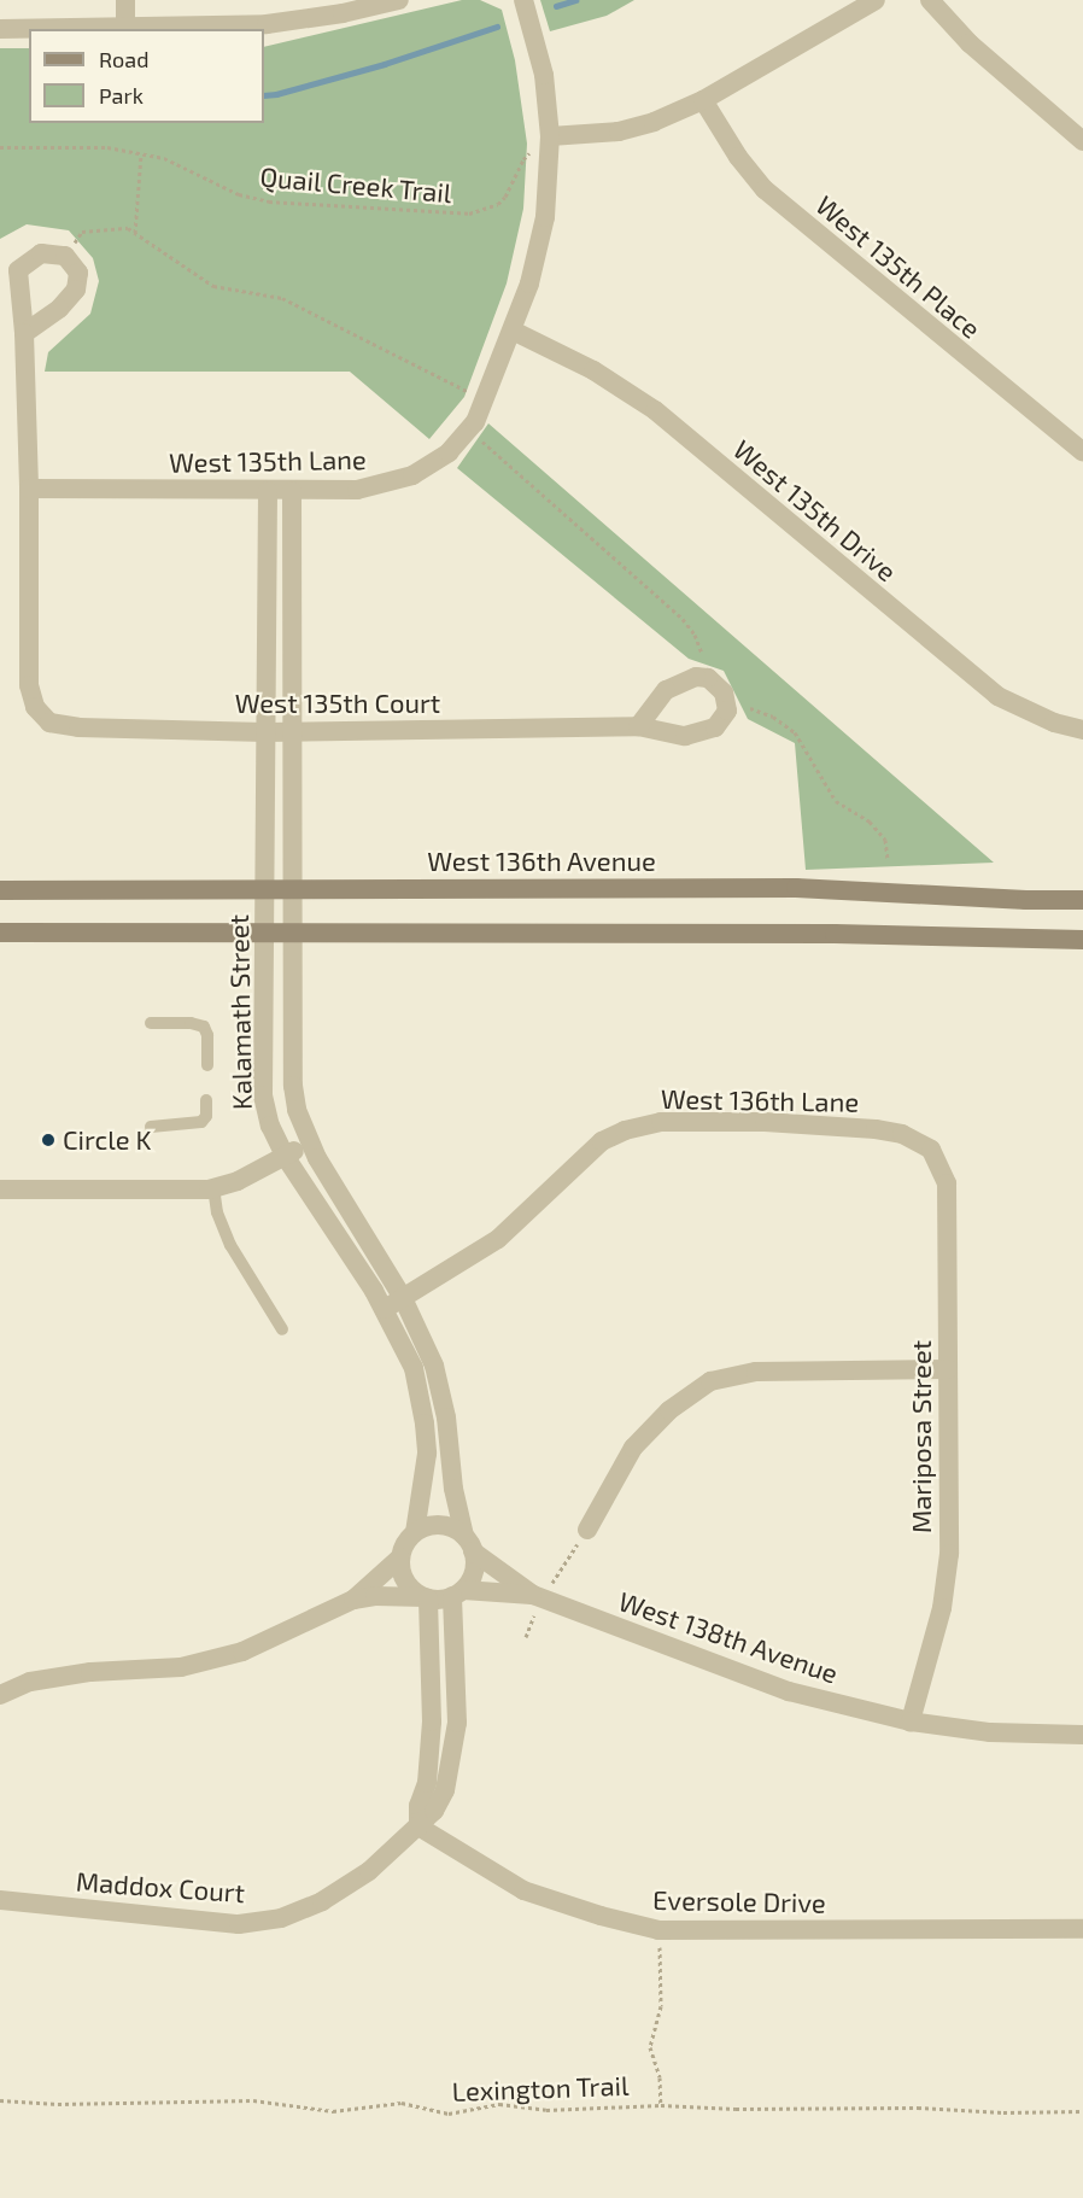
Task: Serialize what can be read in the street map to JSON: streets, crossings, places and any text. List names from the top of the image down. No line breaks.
{"streets":{"main road":["West 136th Avenue"],"street":["West 135th Place","West 135th Lane","West 135th Drive","West 135th Court","Kalamath Street","West 136th Lane","Mariposa Street","West 138th Avenue","Maddox Court","Eversole Drive"],"path":["Quail Creek Trail","Lexington Trail"]},"crossings":[["West 135th Lane","West 135th Drive"],["West 135th Lane","West 135th Court"],["West 135th Lane","Kalamath Street"],["West 135th Court","Kalamath Street"],["West 136th Avenue","Kalamath Street"],["Kalamath Street","West 136th Lane"],["Kalamath Street","West 138th Avenue"],["Kalamath Street","Maddox Court"],["West 136th Lane","Mariposa Street"],["Mariposa Street","West 138th Avenue"],["West 138th Avenue","Maddox Court"],["Maddox Court","Eversole Drive"]],"places":["Circle K"],"legend":["Road","Park"]}
